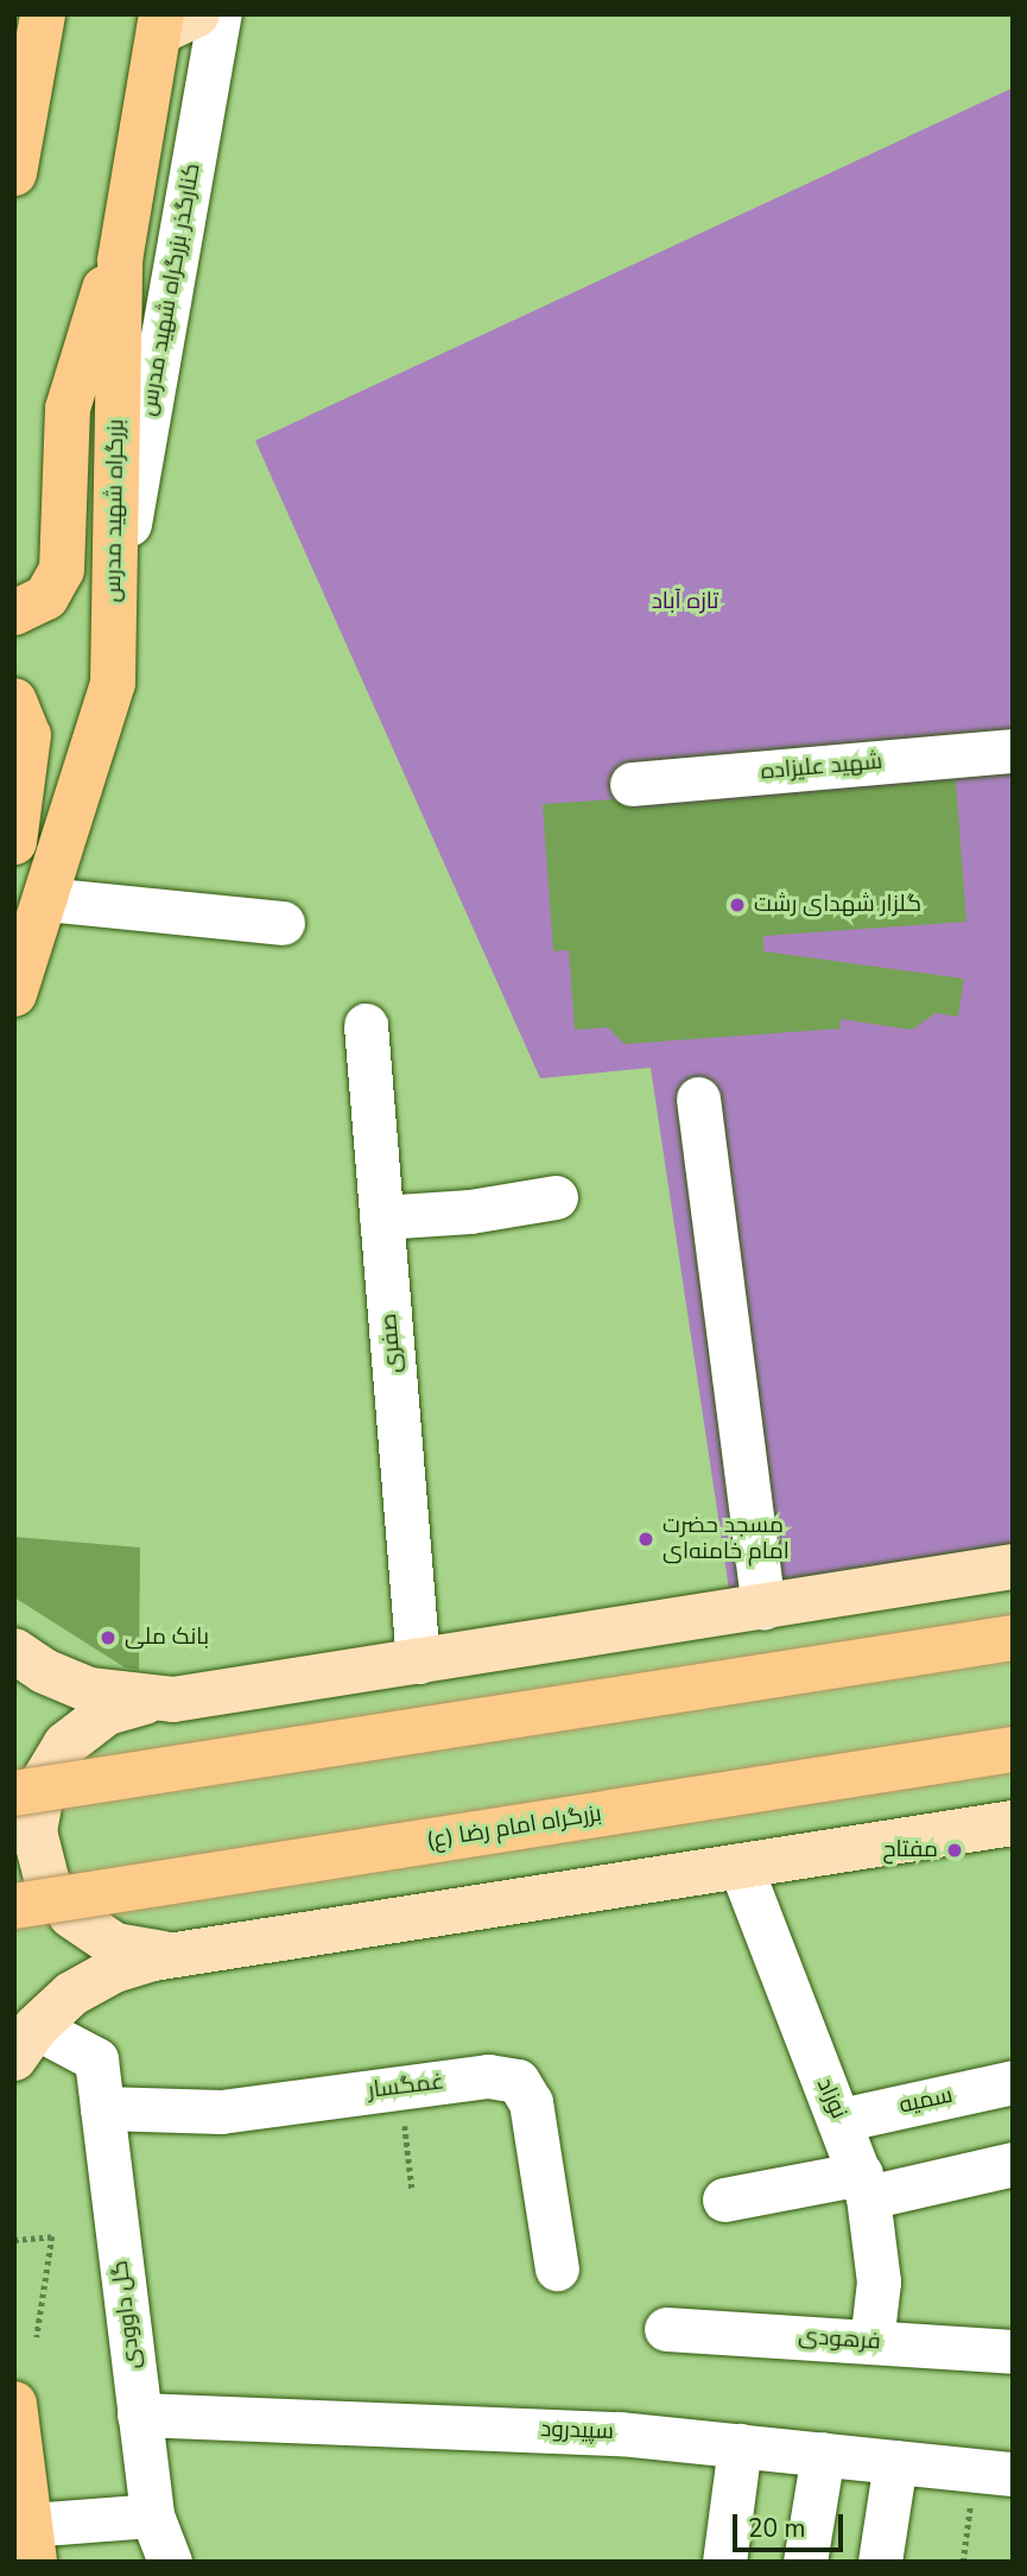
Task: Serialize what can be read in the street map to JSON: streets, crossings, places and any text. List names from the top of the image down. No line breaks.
{"streets":{"highway":["بزرگراه شهید مدرس","بزرگراه امام رضا (ع)"],"street":["کنارگذر بزرگراه شهید مدرس","شهید علیزاده","صفری","غمگسار","نوزاد","سمیه","گل داوودی","فرهودی","سپیدرود"]},"crossings":[["کنارگذر بزرگراه شهید مدرس","بزرگراه شهید مدرس"],["غمگسار","گل داوودی"],["نوزاد","سمیه"],["نوزاد","فرهودی"],["گل داوودی","سپیدرود"]],"parks":["تازه آباد"],"places":["گلزار شهدای رشت","مسجد حضرت امام خامنه‌ای","بانک ملی","مفتاح"],"scale_bar":"20 m"}
